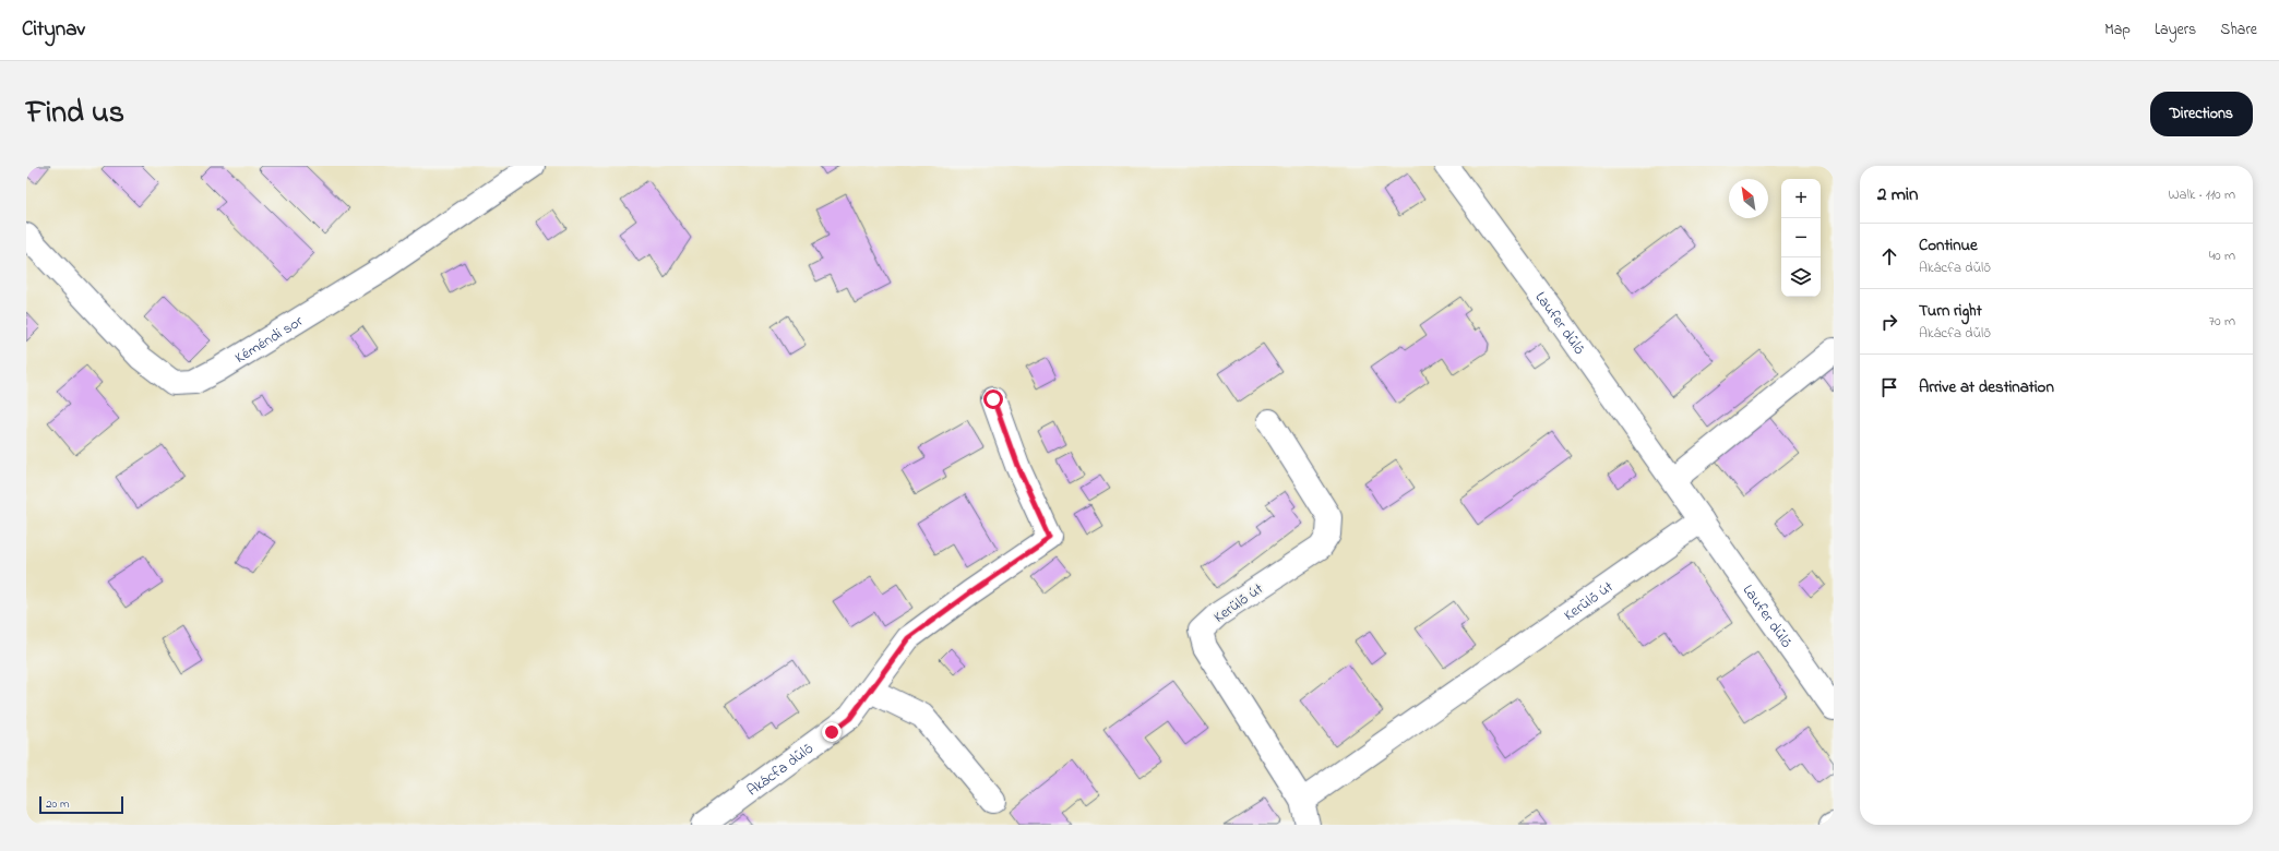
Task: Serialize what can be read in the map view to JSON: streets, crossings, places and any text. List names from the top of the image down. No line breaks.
{"streets":{"street":["Laufer dűlő","Kéméndi sor","Kerülő út","Akácfa dűlő"]},"crossings":[["Laufer dűlő","Kerülő út"]],"scale_bar":"20 m","north":"top left","page":{"header":"Citynav","nav":["Map","Layers","Share"],"title":"Find us","buttons":"Directions","heading":["2 min","Walk · 110 m"],"map_buttons":["+","−"],"list":[["Continue","Akácfa dűlő","40 m"],["Turn right","Akácfa dűlő","70 m"],"Arrive at destination"],"scale":"20 m"}}
